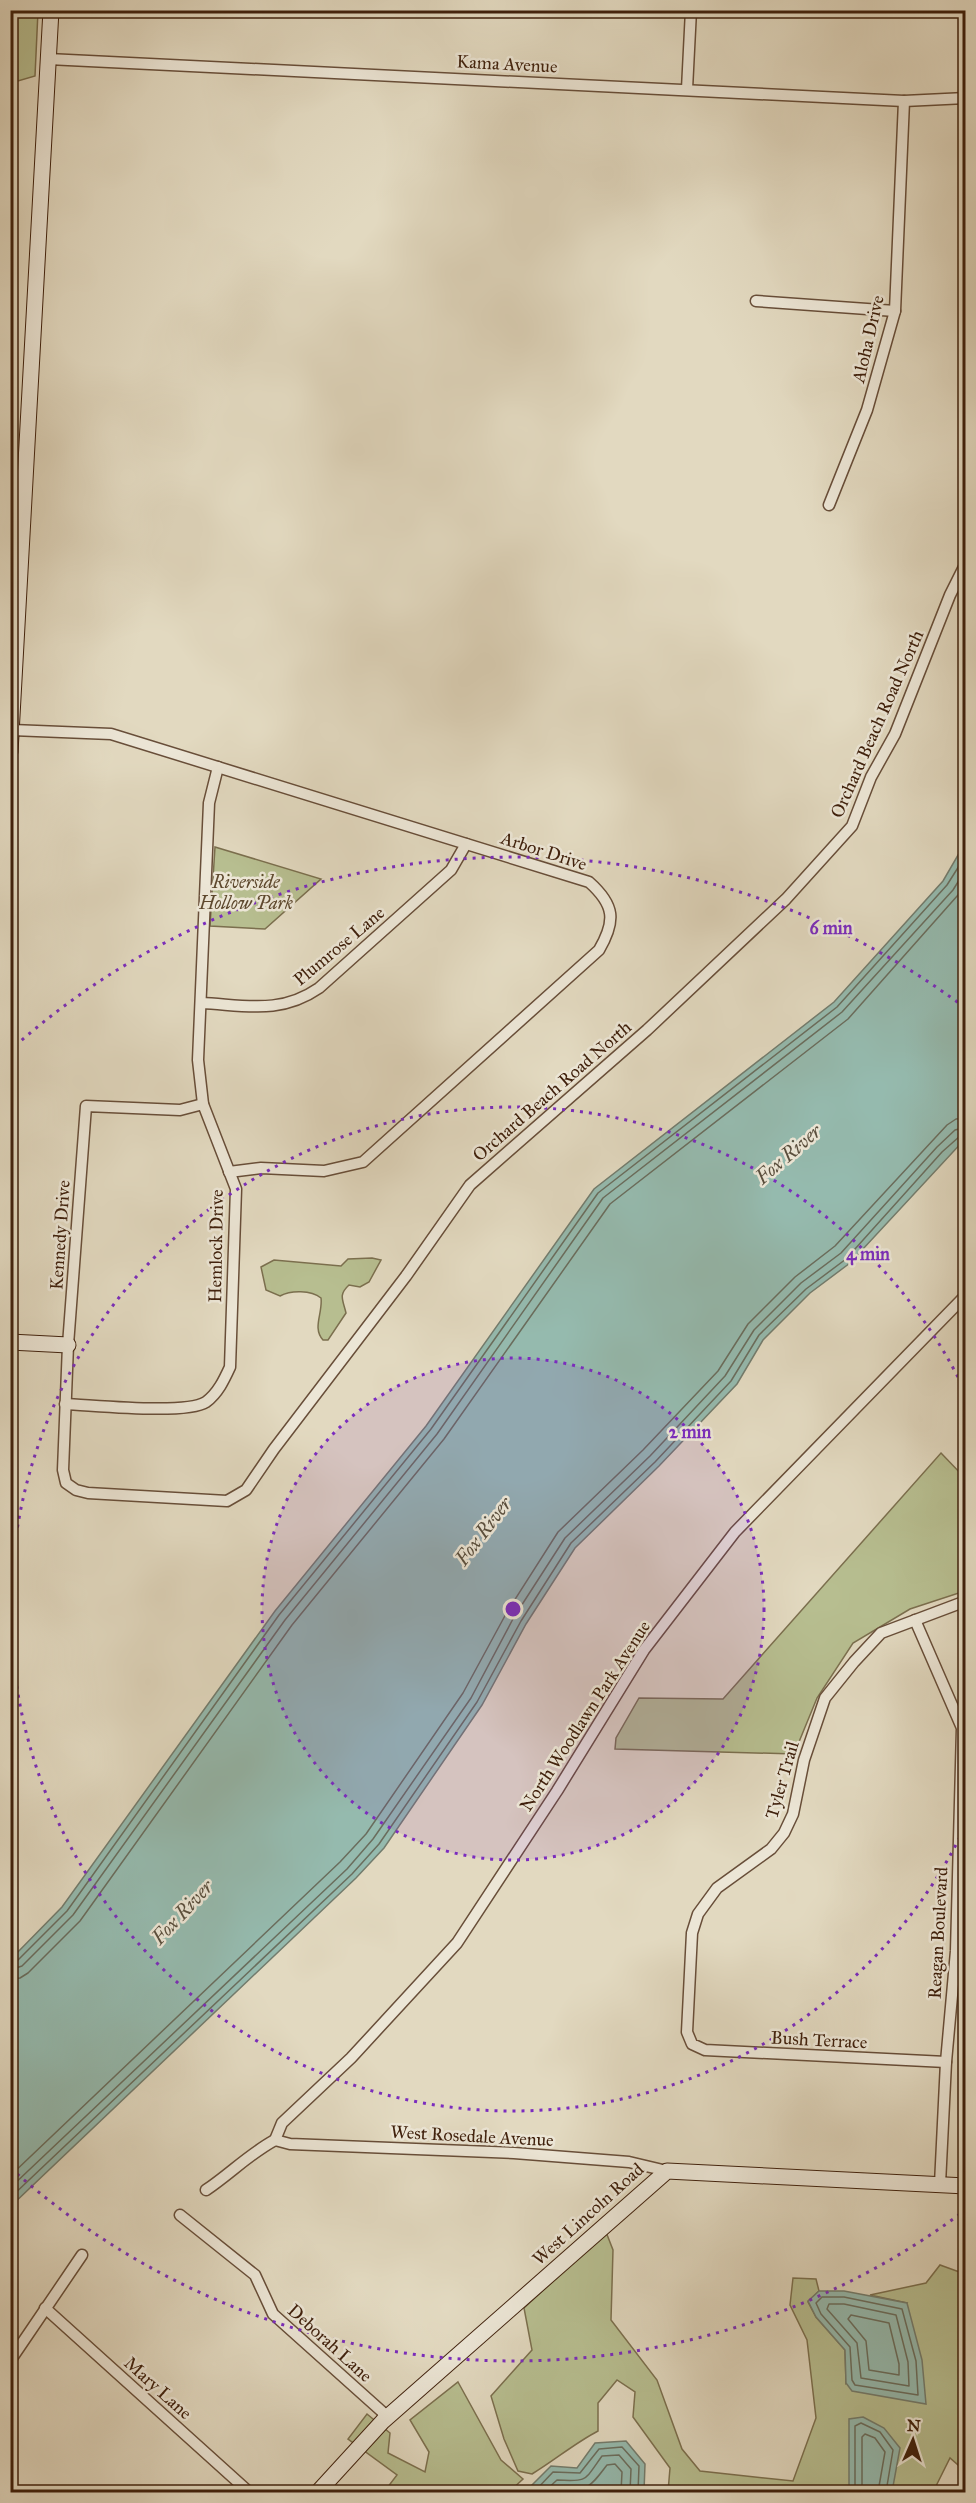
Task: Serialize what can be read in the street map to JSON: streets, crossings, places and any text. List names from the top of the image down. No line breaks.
{"streets":{"street":["Kama Avenue","Aloha Drive","Orchard Beach Road North","Arbor Drive","Plumrose Lane","Kennedy Drive","Hemlock Drive","North Woodlawn Park Avenue","Tyler Trail","Reagan Boulevard","Bush Terrace","West Rosedale Avenue","West Lincoln Road","Deborah Lane","Mary Lane"]},"crossings":[["Kama Avenue","Aloha Drive"],["Orchard Beach Road North","Kennedy Drive"],["Arbor Drive","Plumrose Lane"],["Arbor Drive","Hemlock Drive"],["Plumrose Lane","Hemlock Drive"],["Kennedy Drive","Hemlock Drive"],["North Woodlawn Park Avenue","West Rosedale Avenue"],["Tyler Trail","Reagan Boulevard"],["Tyler Trail","Bush Terrace"],["Reagan Boulevard","Bush Terrace"],["Reagan Boulevard","West Lincoln Road"],["West Rosedale Avenue","West Lincoln Road"],["West Lincoln Road","Deborah Lane"]],"water":["Fox River"],"parks":["Riverside Hollow Park"],"north":"top","rings":["6 min","4 min","2 min"]}
